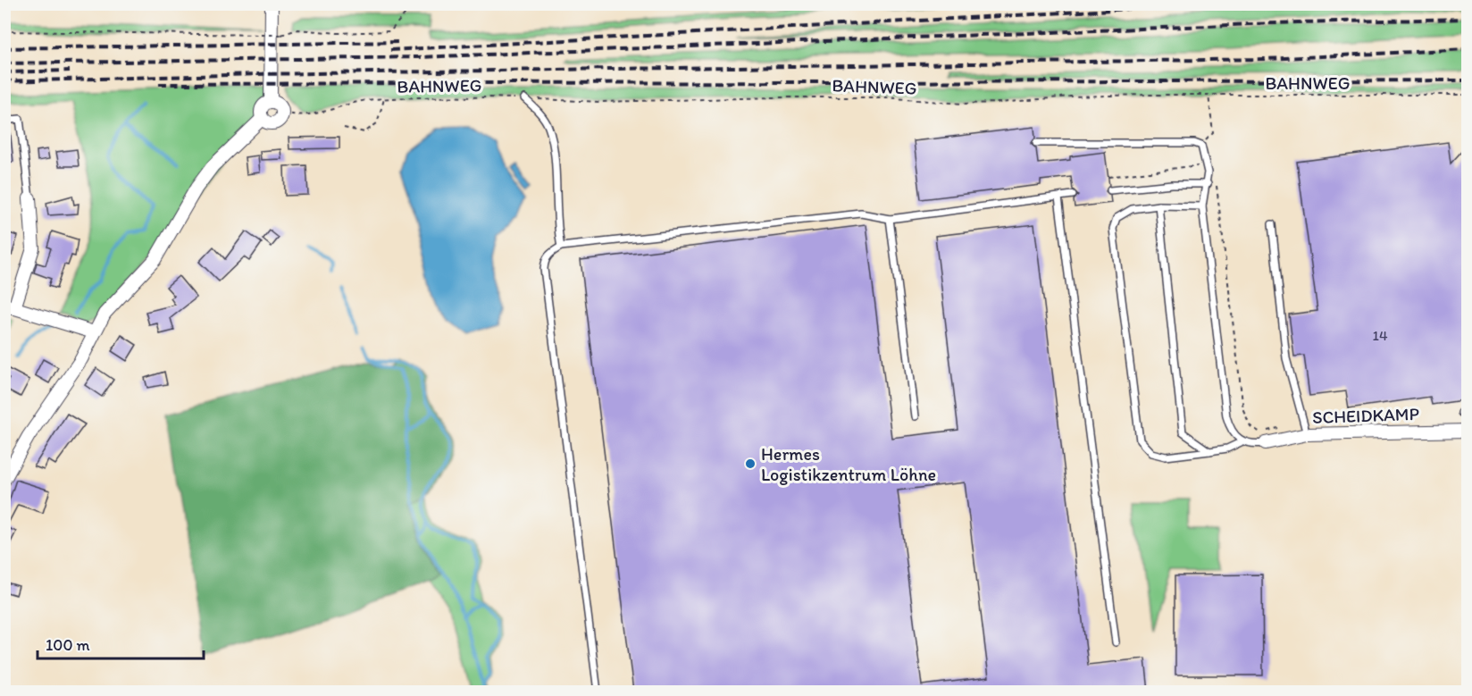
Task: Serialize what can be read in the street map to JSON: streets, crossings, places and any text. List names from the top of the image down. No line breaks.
{"streets":{"street":["SCHEIDKAMP"],"path":["BAHNWEG"]},"places":["Hermes Logistikzentrum Löhne"],"house_numbers":["14"],"scale_bar":"100 m"}
